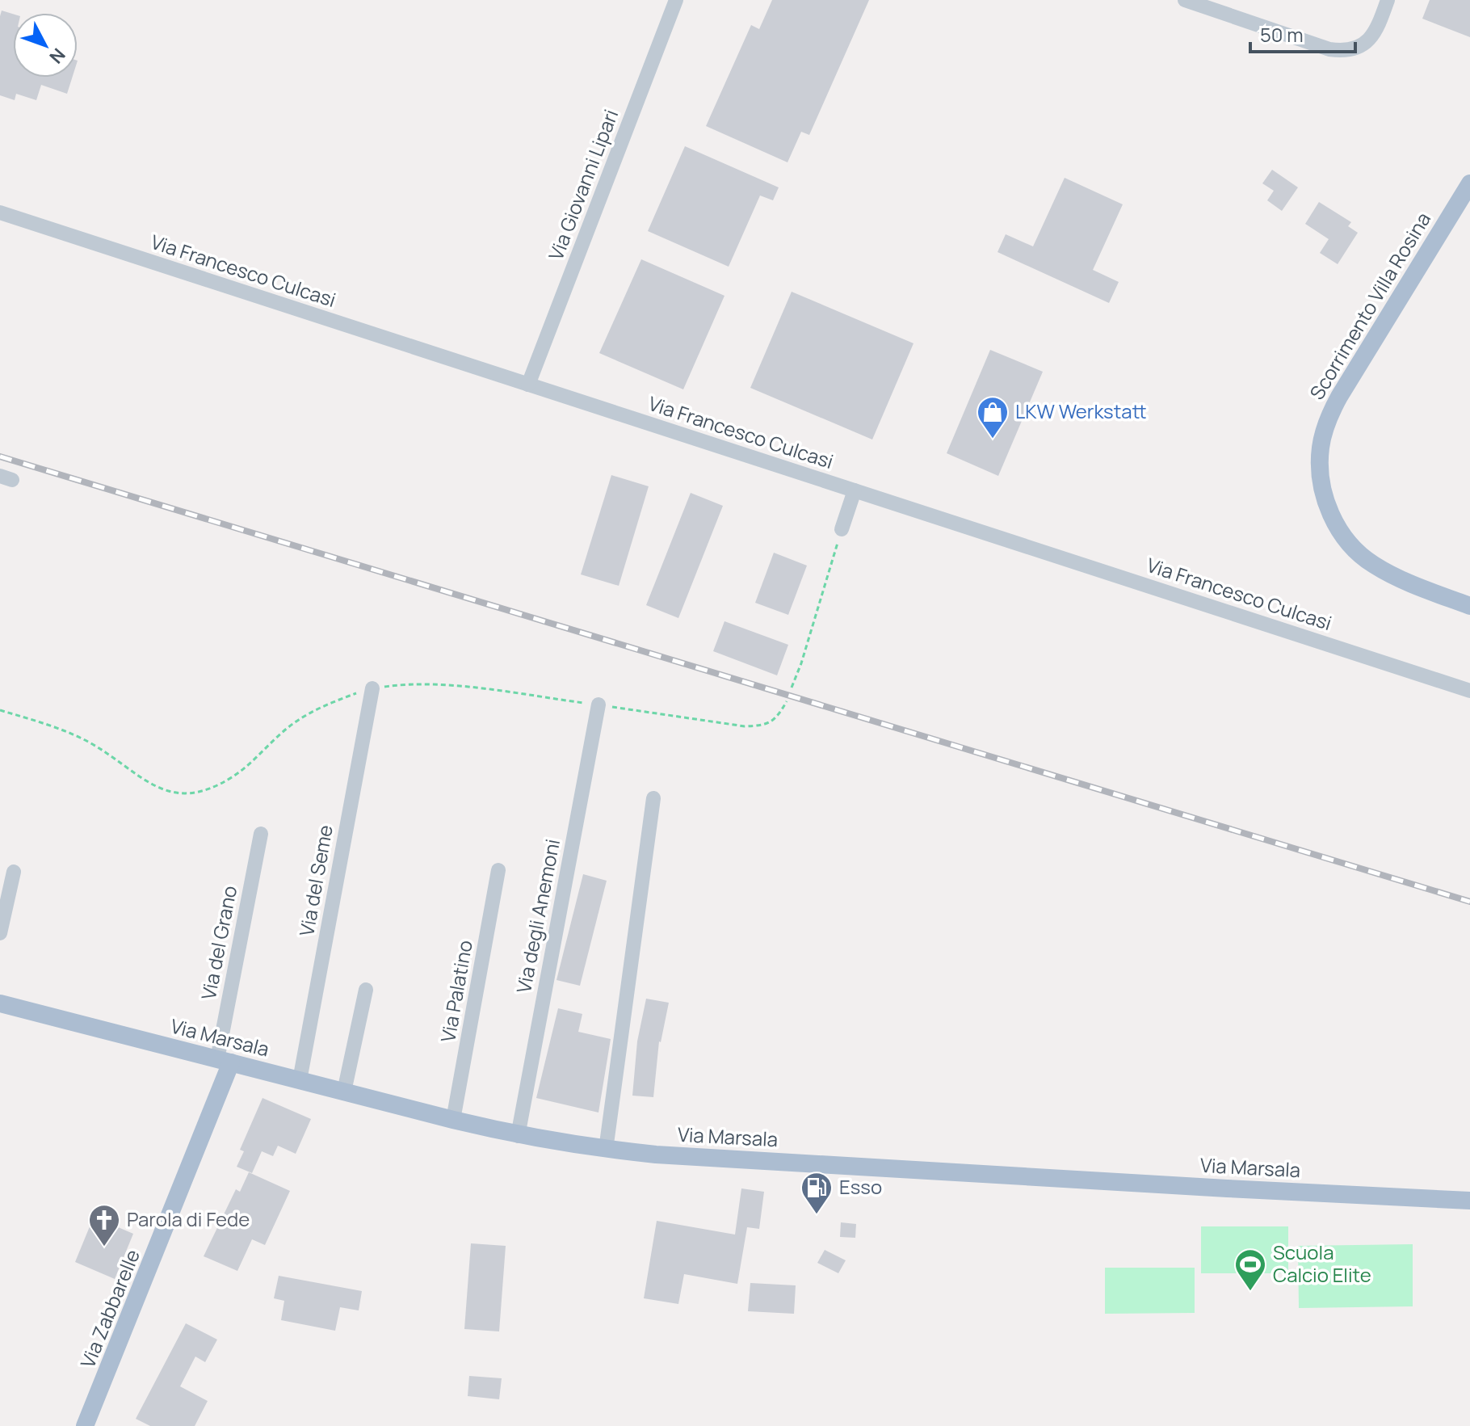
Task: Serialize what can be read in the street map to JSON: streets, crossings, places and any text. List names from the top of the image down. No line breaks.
{"streets":{"main road":["Scorrimento Villa Rosina","Via Marsala","Via Zabbarelle"],"street":["Via Giovanni Lipari","Via Francesco Culcasi","Via del Seme","Via degli Anemoni","Via del Grano","Via Palatino"]},"crossings":[["Via Giovanni Lipari","Via Francesco Culcasi"],["Via del Seme","Via Marsala"],["Via degli Anemoni","Via Marsala"],["Via del Grano","Via Marsala"],["Via del Grano","Via Zabbarelle"],["Via Palatino","Via Marsala"],["Via Marsala","Via Zabbarelle"]],"places":{"shop":["LKW Werkstatt"],"fuel station":["Esso"],"church":["Parola di Fede"],"sports":["Scuola Calcio Elite"]},"scale_bar":"50 m","north":"bottom right"}
